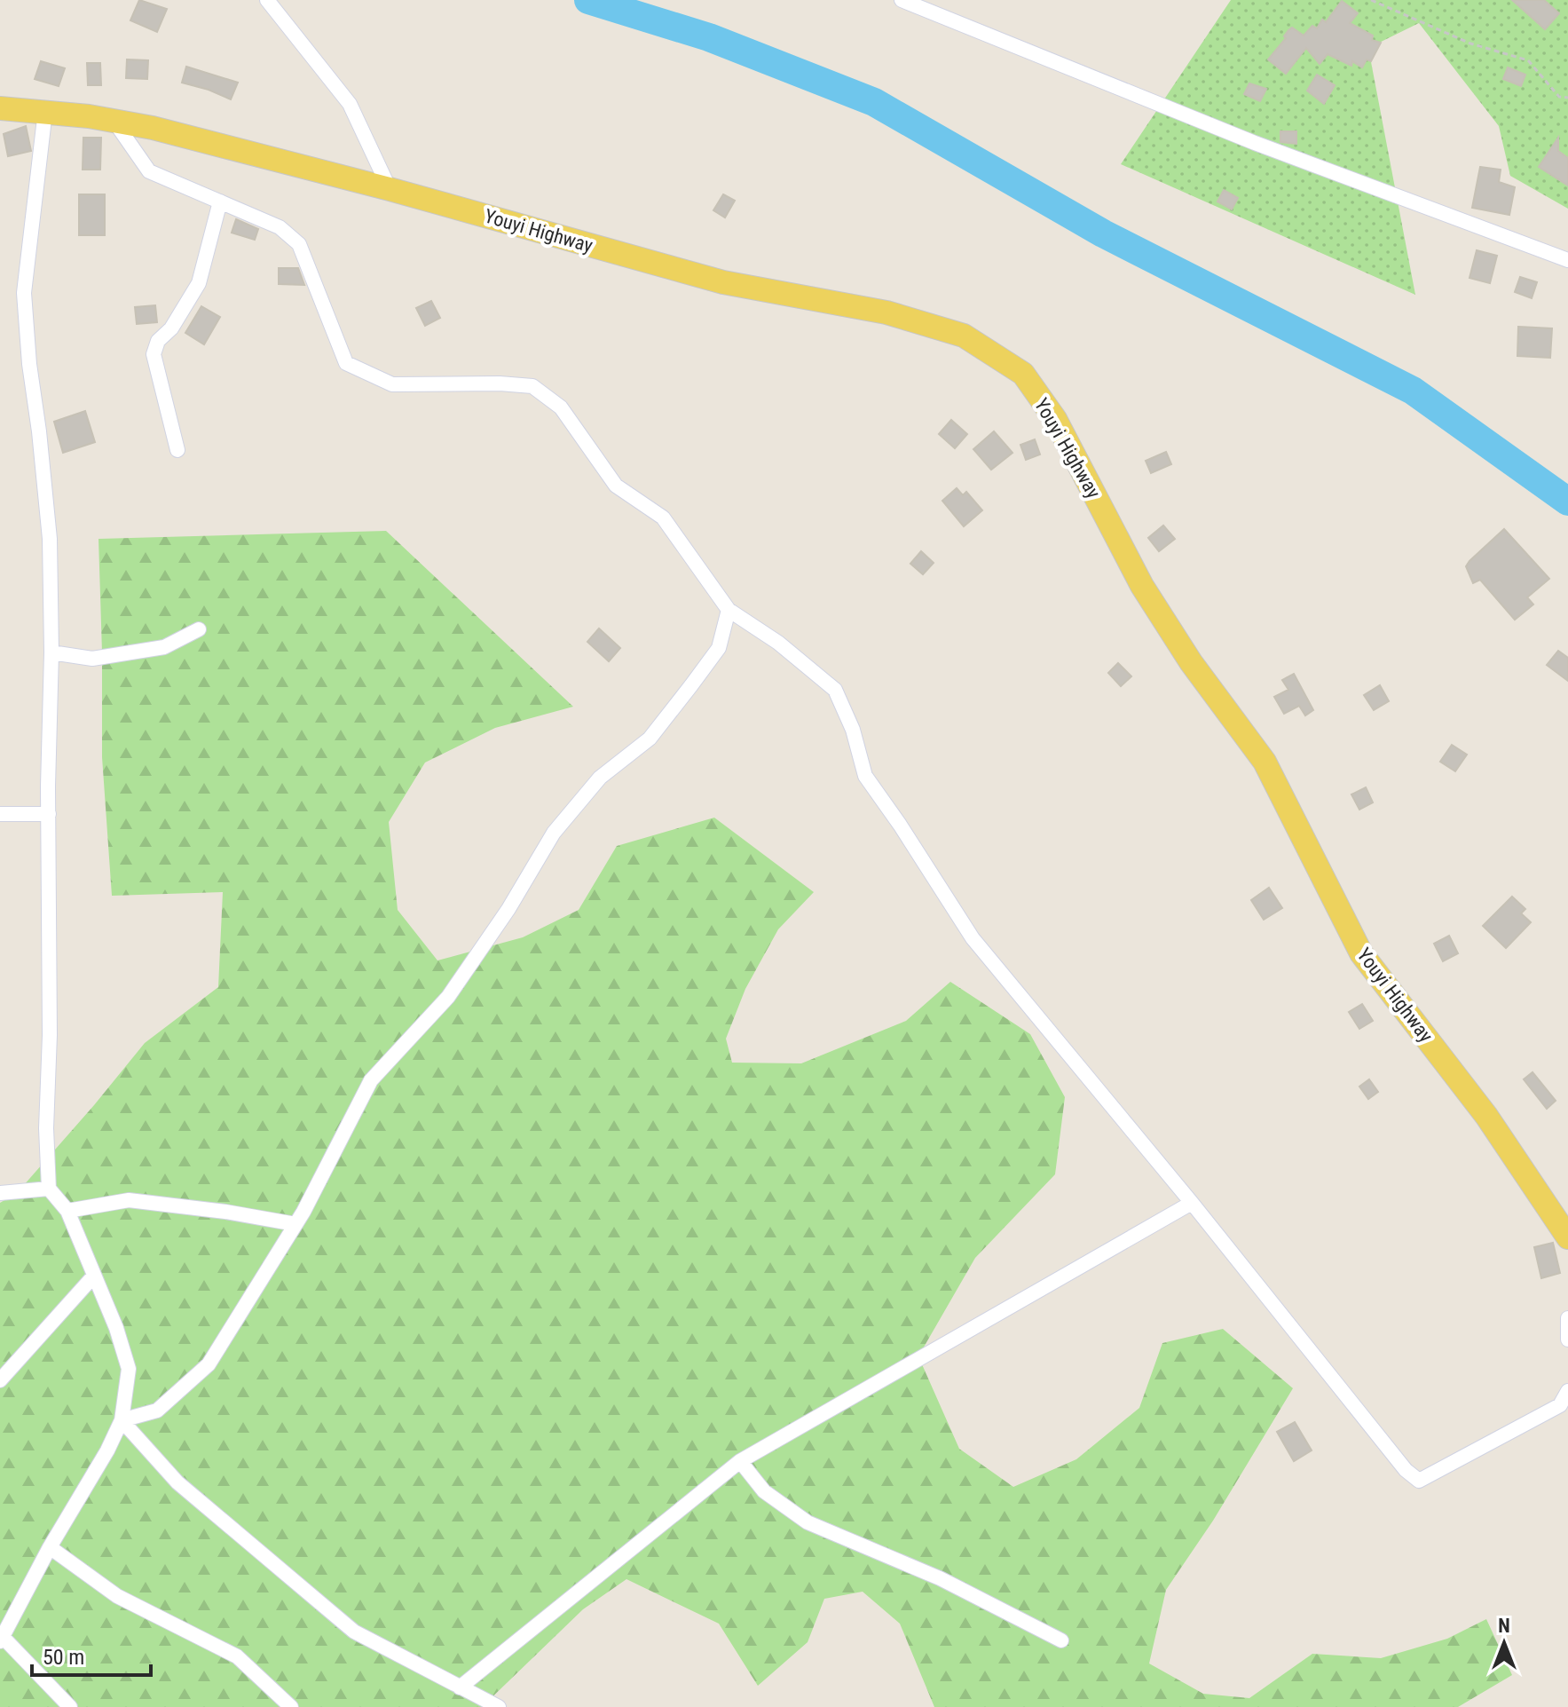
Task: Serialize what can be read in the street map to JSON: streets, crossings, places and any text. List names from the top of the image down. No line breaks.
{"streets":{"main road":["Youyi Highway"]},"scale_bar":"50 m","north":"top"}
